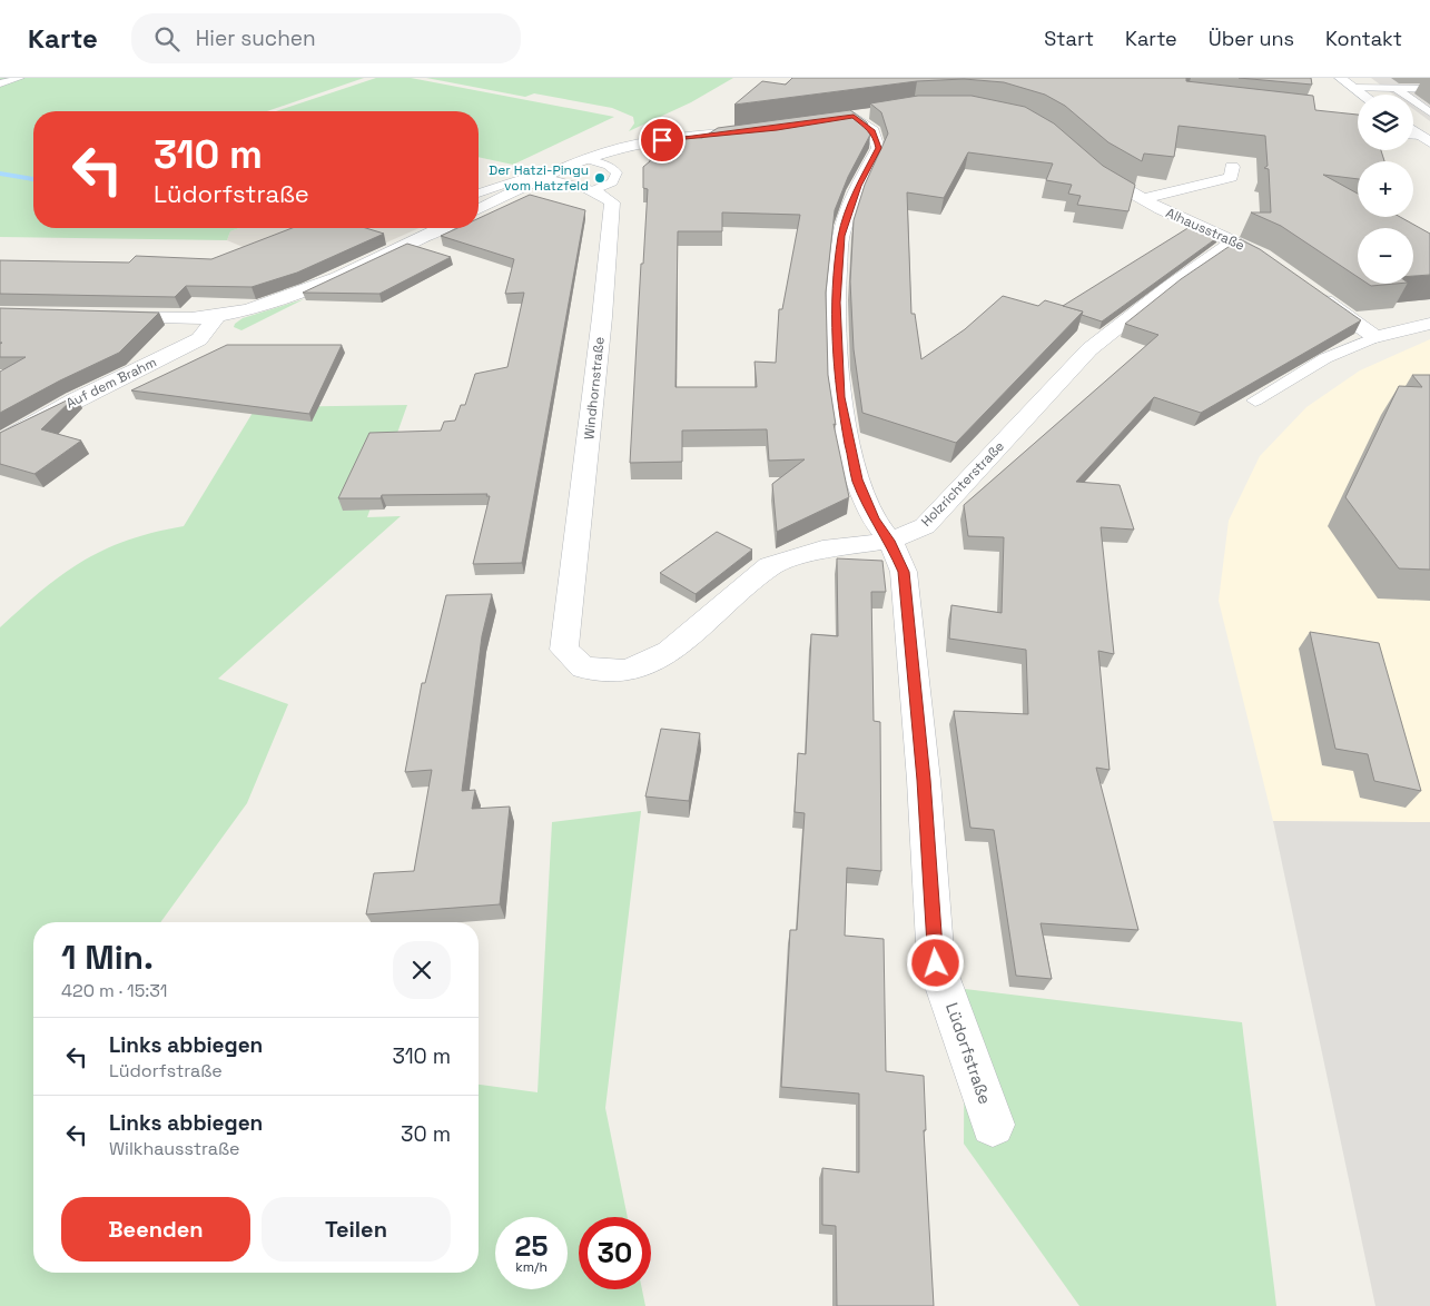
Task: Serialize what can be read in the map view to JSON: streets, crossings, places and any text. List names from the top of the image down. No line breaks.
{"streets":{"street":["Alhausstraße","Auf dem Brahm","Windhornstraße","Holzrichterstraße","Lüdorfstraße"]},"crossings":[["Alhausstraße","Holzrichterstraße"],["Windhornstraße","Holzrichterstraße"],["Holzrichterstraße","Lüdorfstraße"]],"places":["Der Hatzi-Pingu vom Hatzfeld"],"page":{"header":"Karte","search":"Hier suchen","nav":["Start","Karte","Über uns","Kontakt"],"map_buttons":["+","−"],"turn":["310 m","Lüdorfstraße"],"heading":["1 Min.","420 m · 15:31"],"list":[{"name":"Links abbiegen","note":"Lüdorfstraße","value":"310 m"},{"name":"Links abbiegen","note":"Wilkhausstraße","value":"30 m"}],"buttons":["Beenden","Teilen"],"speed":"25 km/h","limit":"30"}}
